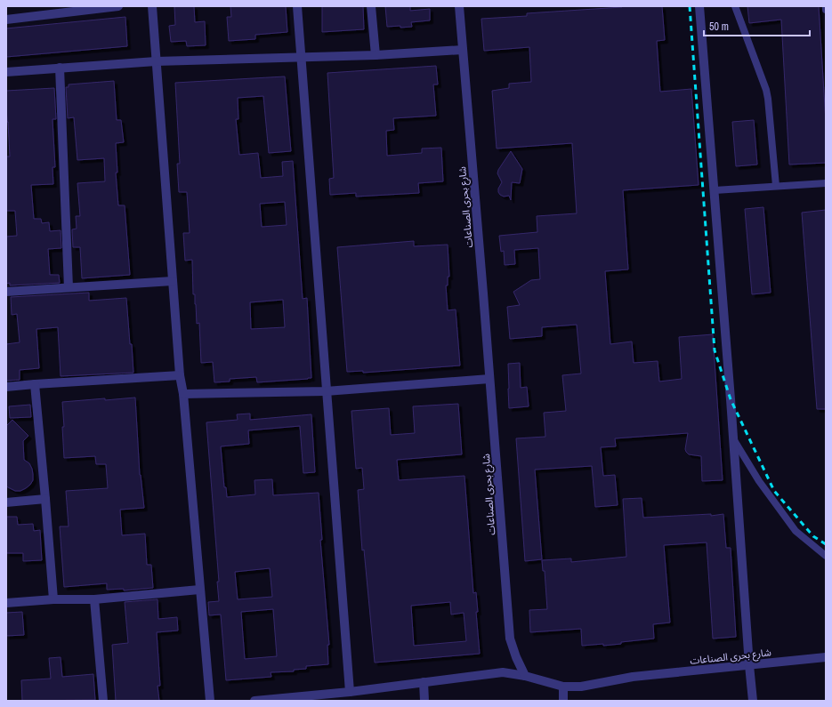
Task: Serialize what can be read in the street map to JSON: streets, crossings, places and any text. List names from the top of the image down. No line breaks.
{"streets":{"street":["شارع بحرى الصناعات"]},"scale_bar":"50 m"}
